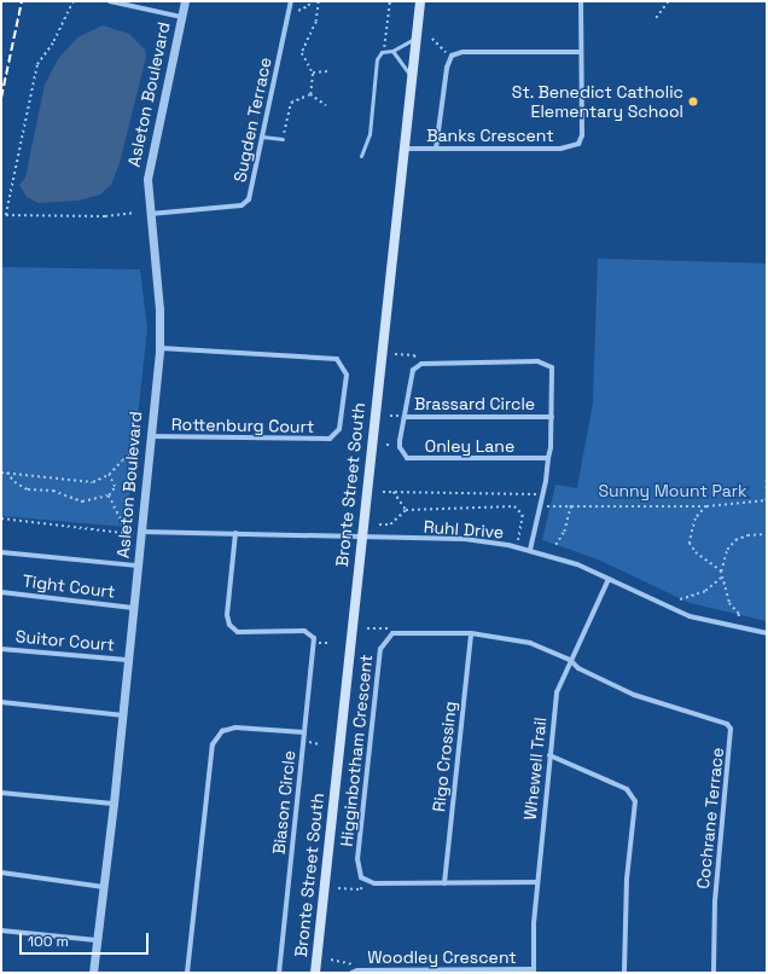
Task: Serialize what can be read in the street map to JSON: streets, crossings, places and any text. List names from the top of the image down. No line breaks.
{"streets":{"main road":["Bronte Street South"],"street":["Asleton Boulevard","Sugden Terrace","Banks Crescent","Brassard Circle","Rottenburg Court","Onley Lane","Ruhl Drive","Tight Court","Suitor Court","Higginbotham Crescent","Rigo Crossing","Whewell Trail","Biason Circle","Cochrane Terrace","Woodley Crescent"]},"crossings":[["Asleton Boulevard","Sugden Terrace"],["Asleton Boulevard","Rottenburg Court"],["Asleton Boulevard","Ruhl Drive"],["Asleton Boulevard","Tight Court"],["Asleton Boulevard","Suitor Court"],["Banks Crescent","Bronte Street South"],["Brassard Circle","Onley Lane"],["Brassard Circle","Ruhl Drive"],["Bronte Street South","Ruhl Drive"],["Ruhl Drive","Whewell Trail"],["Whewell Trail","Cochrane Terrace"],["Whewell Trail","Woodley Crescent"]],"parks":["Sunny Mount Park"],"places":["St. Benedict Catholic Elementary School"],"scale_bar":"100 m"}
